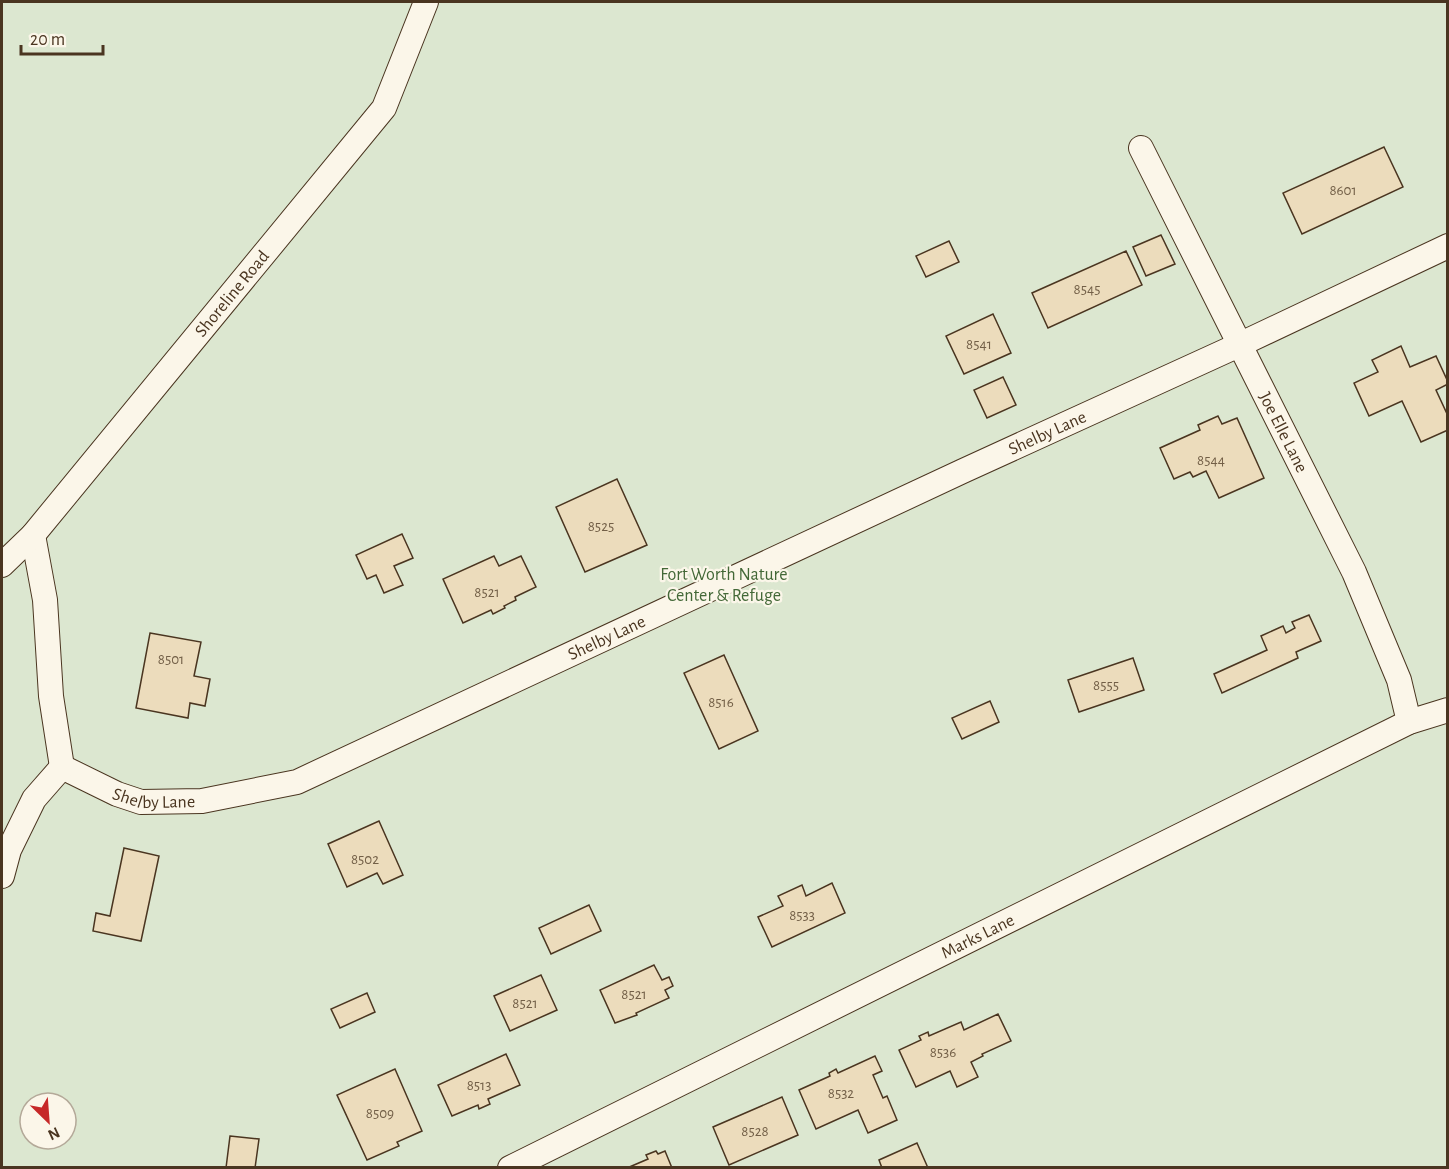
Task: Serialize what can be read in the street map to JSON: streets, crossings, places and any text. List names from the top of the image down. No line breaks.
{"streets":{"street":["Shoreline Road","Joe Elle Lane","Shelby Lane","Marks Lane"]},"crossings":[["Joe Elle Lane","Shelby Lane"],["Joe Elle Lane","Marks Lane"]],"parks":["Fort Worth Nature Center & Refuge"],"house_numbers":["8601","8545","8541","8544","8525","8521","8501","8555","8516","8502","8533","8521","8521","8536","8513","8532","8509","8528"],"scale_bar":"20 m","north":"bottom right"}
